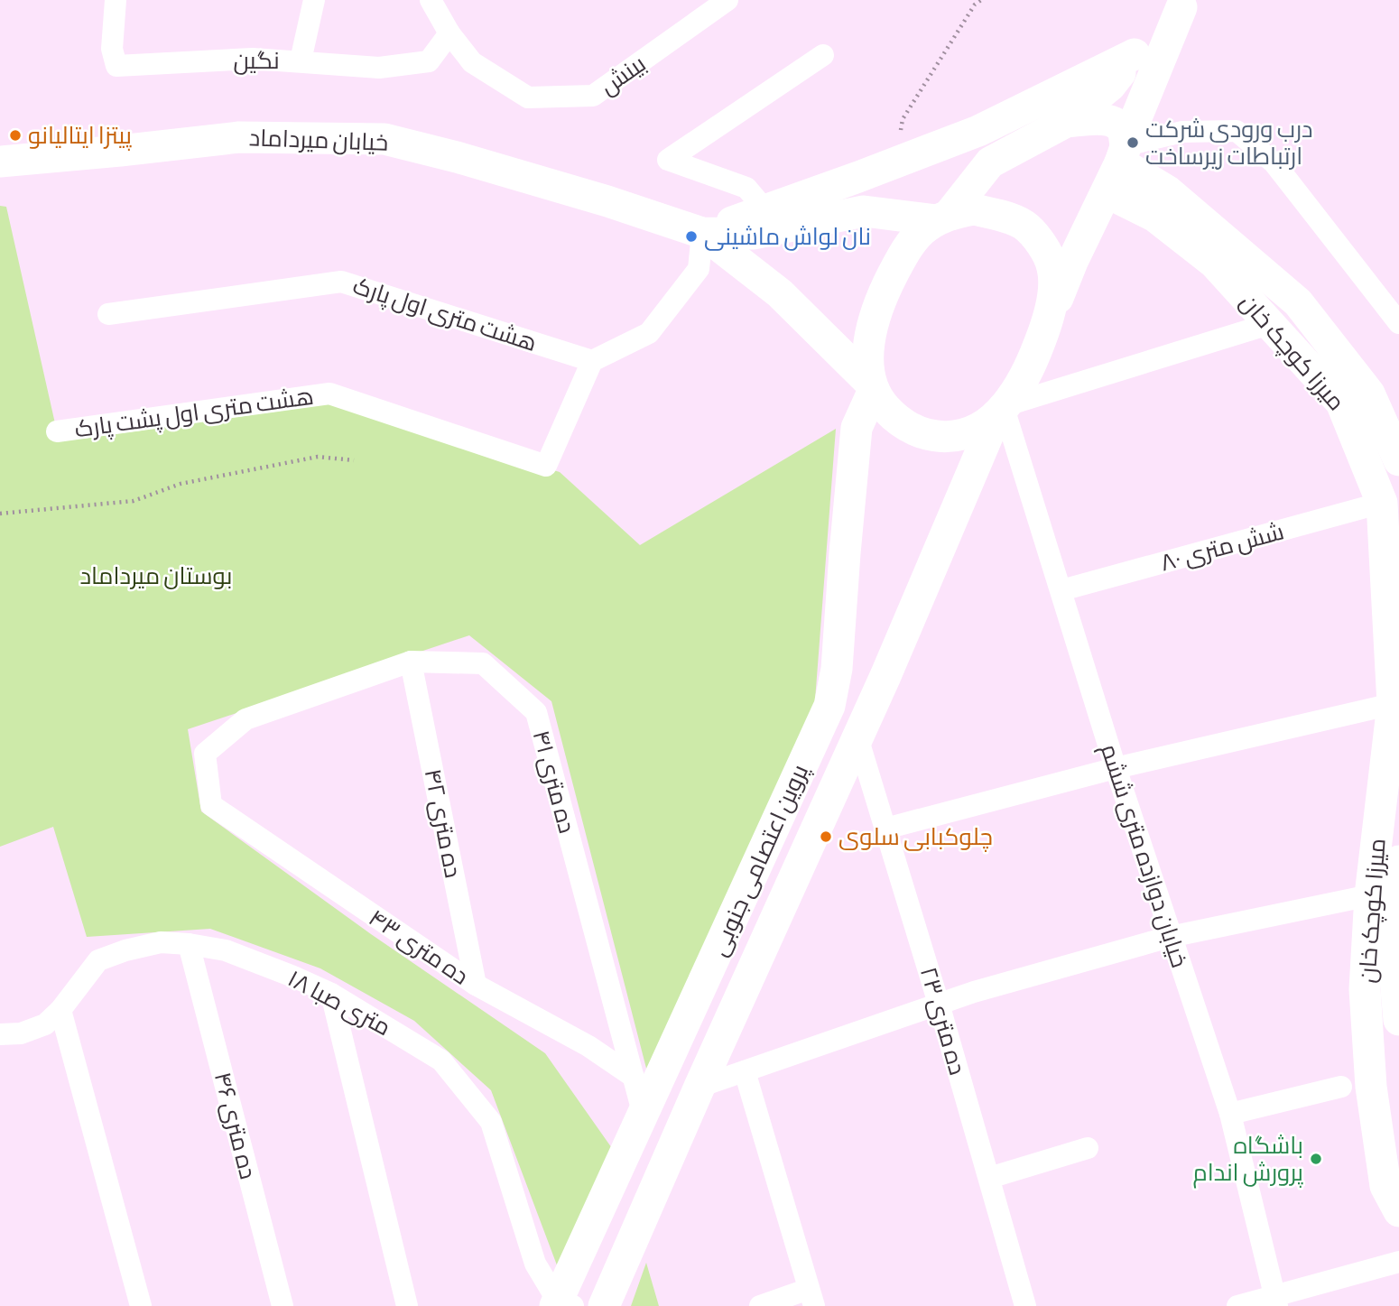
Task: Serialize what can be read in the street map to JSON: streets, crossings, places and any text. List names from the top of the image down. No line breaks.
{"streets":{"main road":["خیابان میرداماد","میرزا کوچک خان","پروین اعتصامی جنوبی"],"street":["نگین","بینش","هشت متری اول پارک","هشت متری اول پشت پارک","شش متری ۸۰","ده متری ۴۱","ده متری ۴۲","خیابان دوازده متری ششم","ده متری ۴۳","متری صبا ۱۸","ده متری ۲۳","ده متری ۴۶"]},"crossings":[["نگین","بینش"],["هشت متری اول پارک","هشت متری اول پشت پارک"],["میرزا کوچک خان","شش متری ۸۰"],["شش متری ۸۰","خیابان دوازده متری ششم"],["ده متری ۴۱","ده متری ۴۲"],["ده متری ۴۱","پروین اعتصامی جنوبی"],["ده متری ۴۱","ده متری ۴۳"],["ده متری ۴۲","ده متری ۴۳"],["خیابان دوازده متری ششم","پروین اعتصامی جنوبی"],["پروین اعتصامی جنوبی","متری صبا ۱۸"],["پروین اعتصامی جنوبی","ده متری ۲۳"],["متری صبا ۱۸","ده متری ۴۶"]],"parks":["بوستان میرداماد"],"places":["پیتزا ایتالیانو","درب ورودی شرکت ارتباطات زیرساخت","نان لواش ماشینی","چلوکبابی سلوی","باشگاه پرورش اندام"]}
